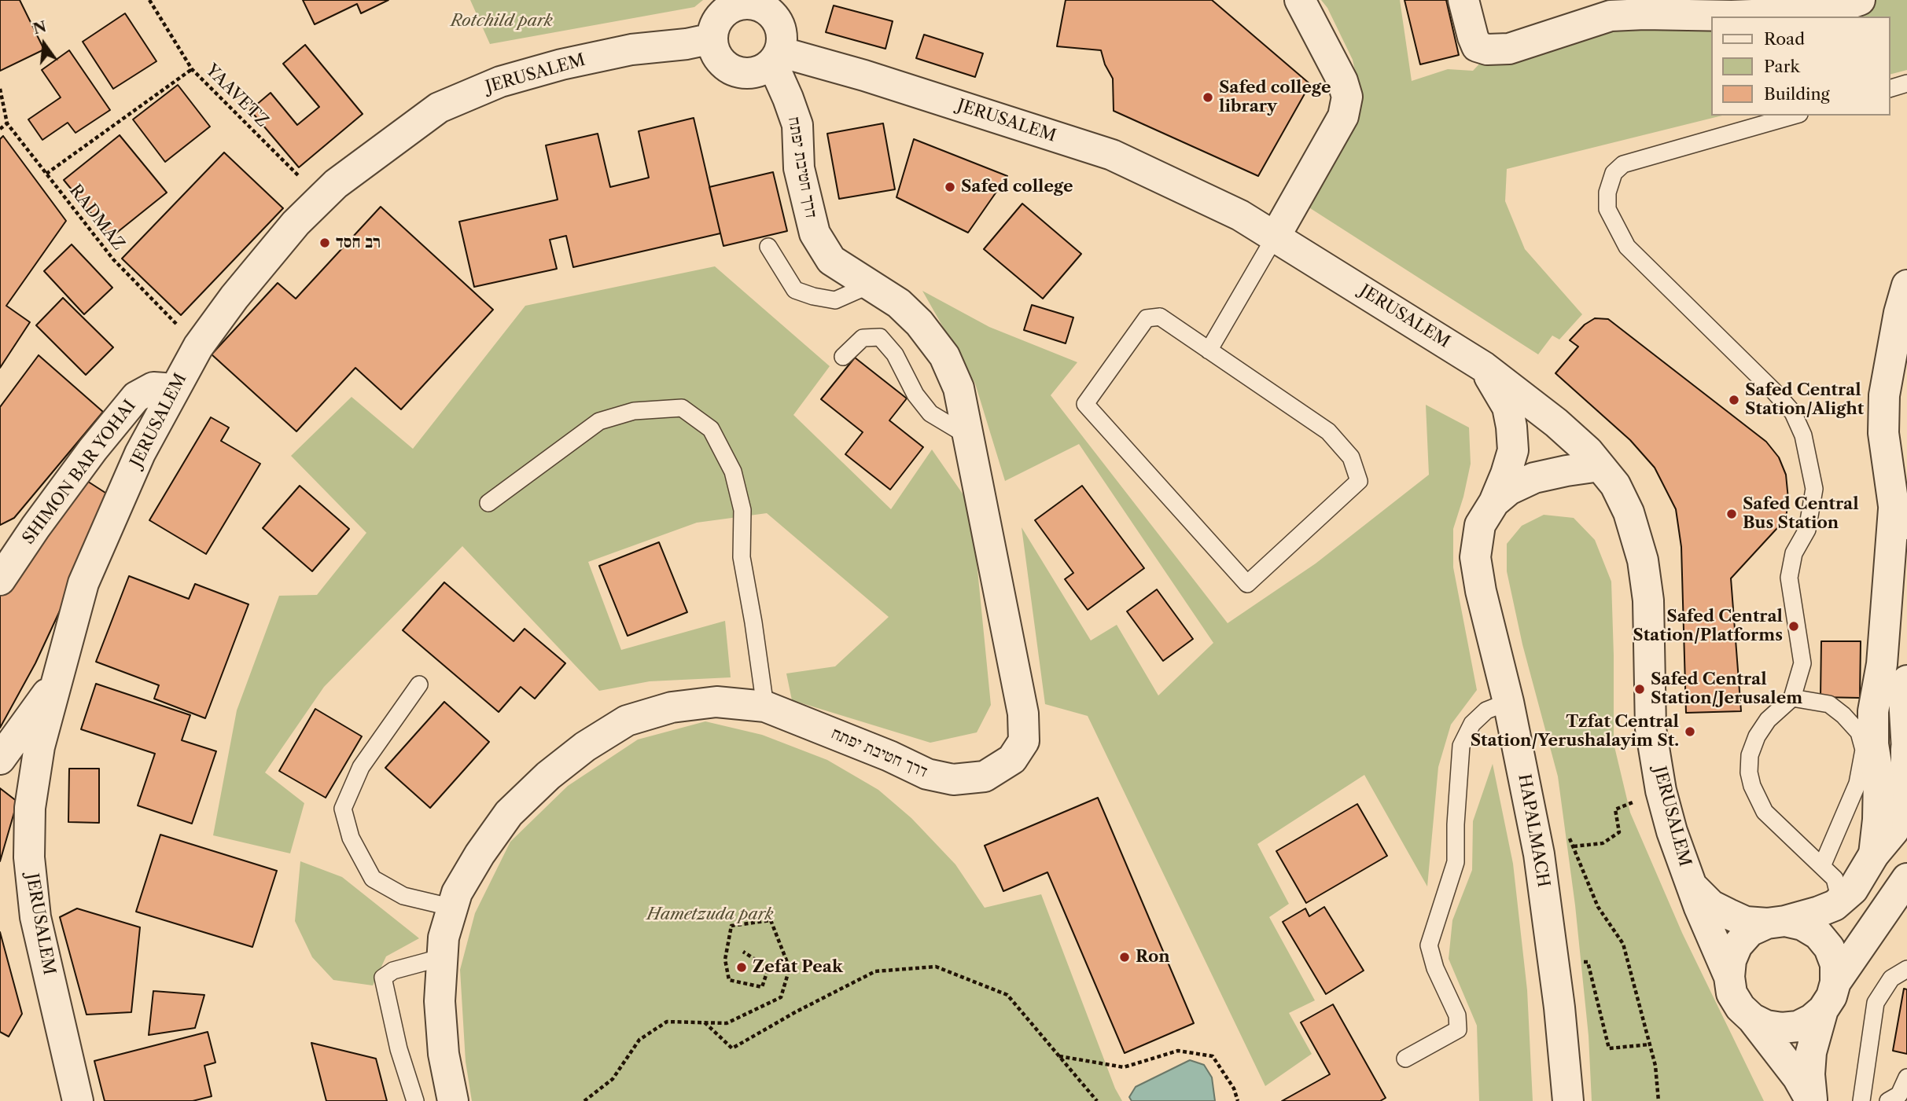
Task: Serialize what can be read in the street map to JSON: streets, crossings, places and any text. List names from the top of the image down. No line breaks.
{"streets":{"street":["JERUSALEM","דרך חטיבת יפתח","SHIMON BAR YOHAI","HAPALMACH"],"path":["YAAVETZ","RADMAZ"]},"crossings":[["JERUSALEM","YAAVETZ"],["JERUSALEM","דרך חטיבת יפתח"],["JERUSALEM","RADMAZ"],["JERUSALEM","SHIMON BAR YOHAI"],["JERUSALEM","HAPALMACH"]],"parks":["Rotchild park","Hametzuda park"],"places":["Safed college library","Safed college","רב חסד","Safed Central Station/Alight","Safed Central Bus Station","Safed Central Station/Platforms","Safed Central Station/Jerusalem","Tzfat Central Station/Yerushalayim St.","Ron","Zefat Peak"],"legend":["Road","Park","Building"],"north":"top"}
